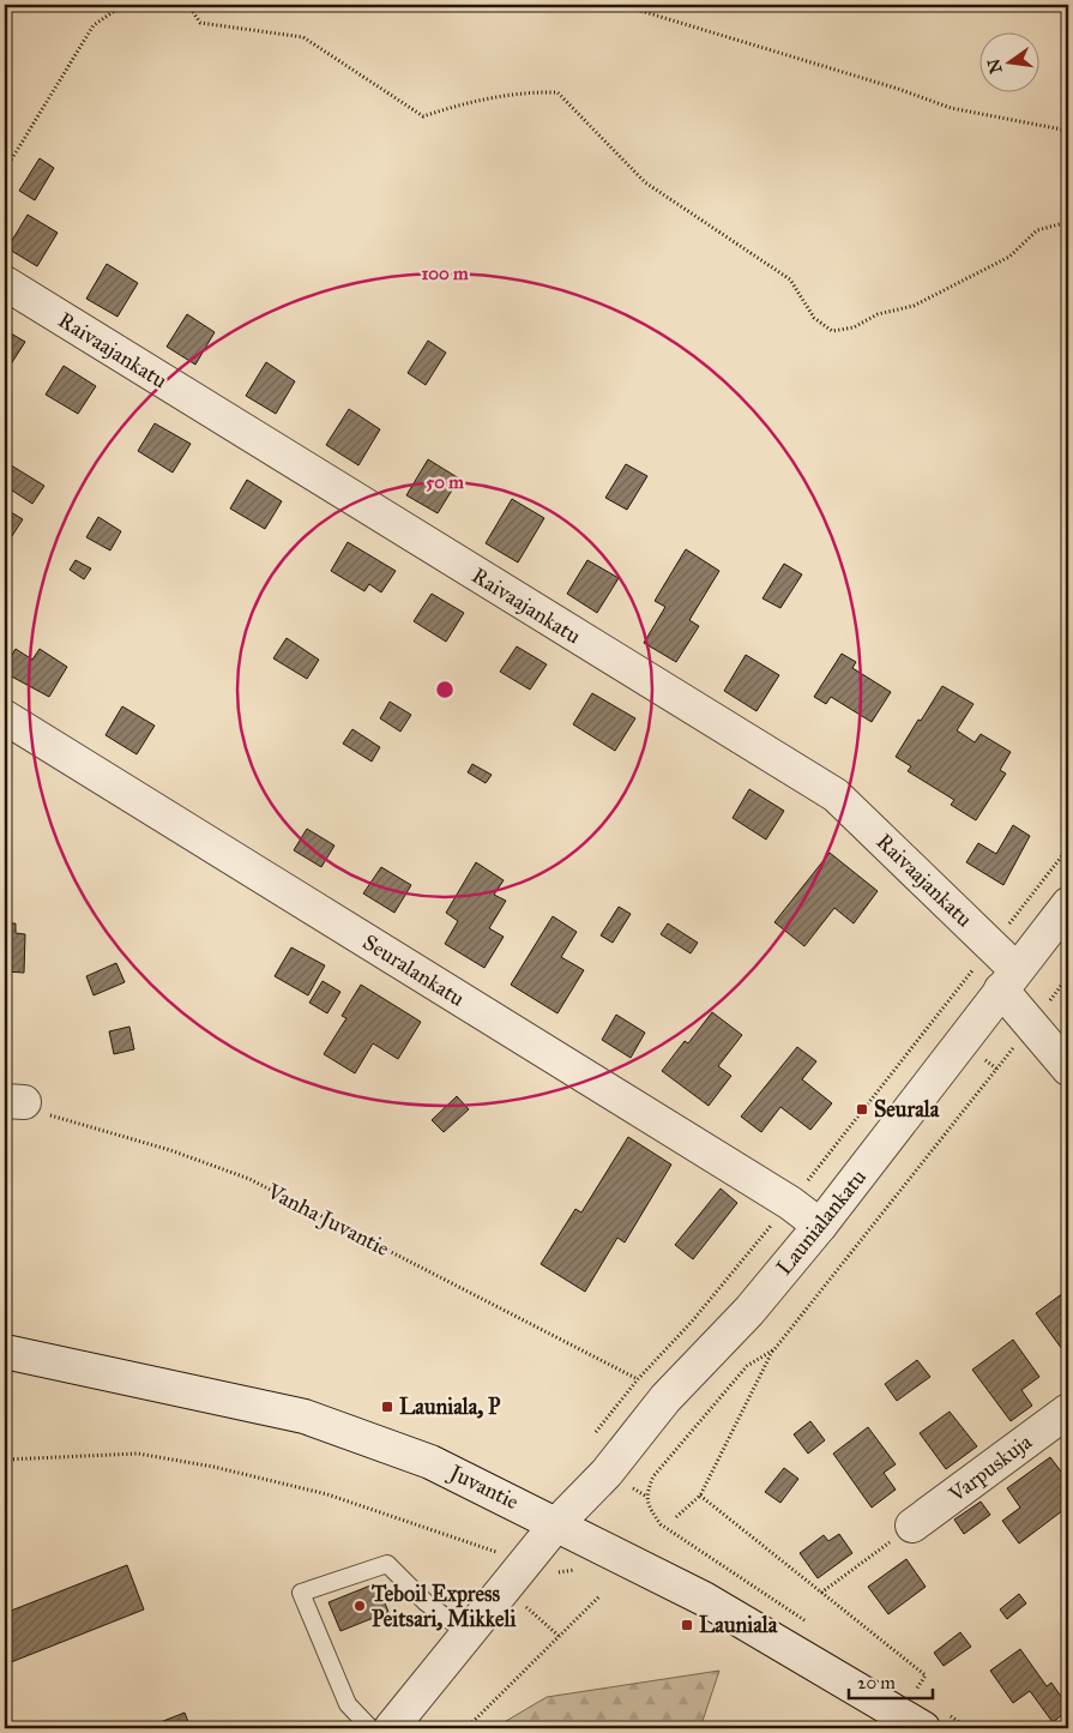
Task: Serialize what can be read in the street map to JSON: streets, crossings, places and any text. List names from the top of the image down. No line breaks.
{"streets":{"street":["Raivaajankatu","Seuralankatu","Launialankatu","Varpuskuja","Juvantie"],"path":["Vanha Juvantie"]},"crossings":[["Raivaajankatu","Launialankatu"],["Seuralankatu","Launialankatu"],["Launialankatu","Juvantie"]],"places":{"transit":["Seurala","Launiala, P","Launiala"],"other":["Teboil Express Peitsari, Mikkeli"]},"scale_bar":"20 m","north":"left","rings":["100 m","50 m"]}
